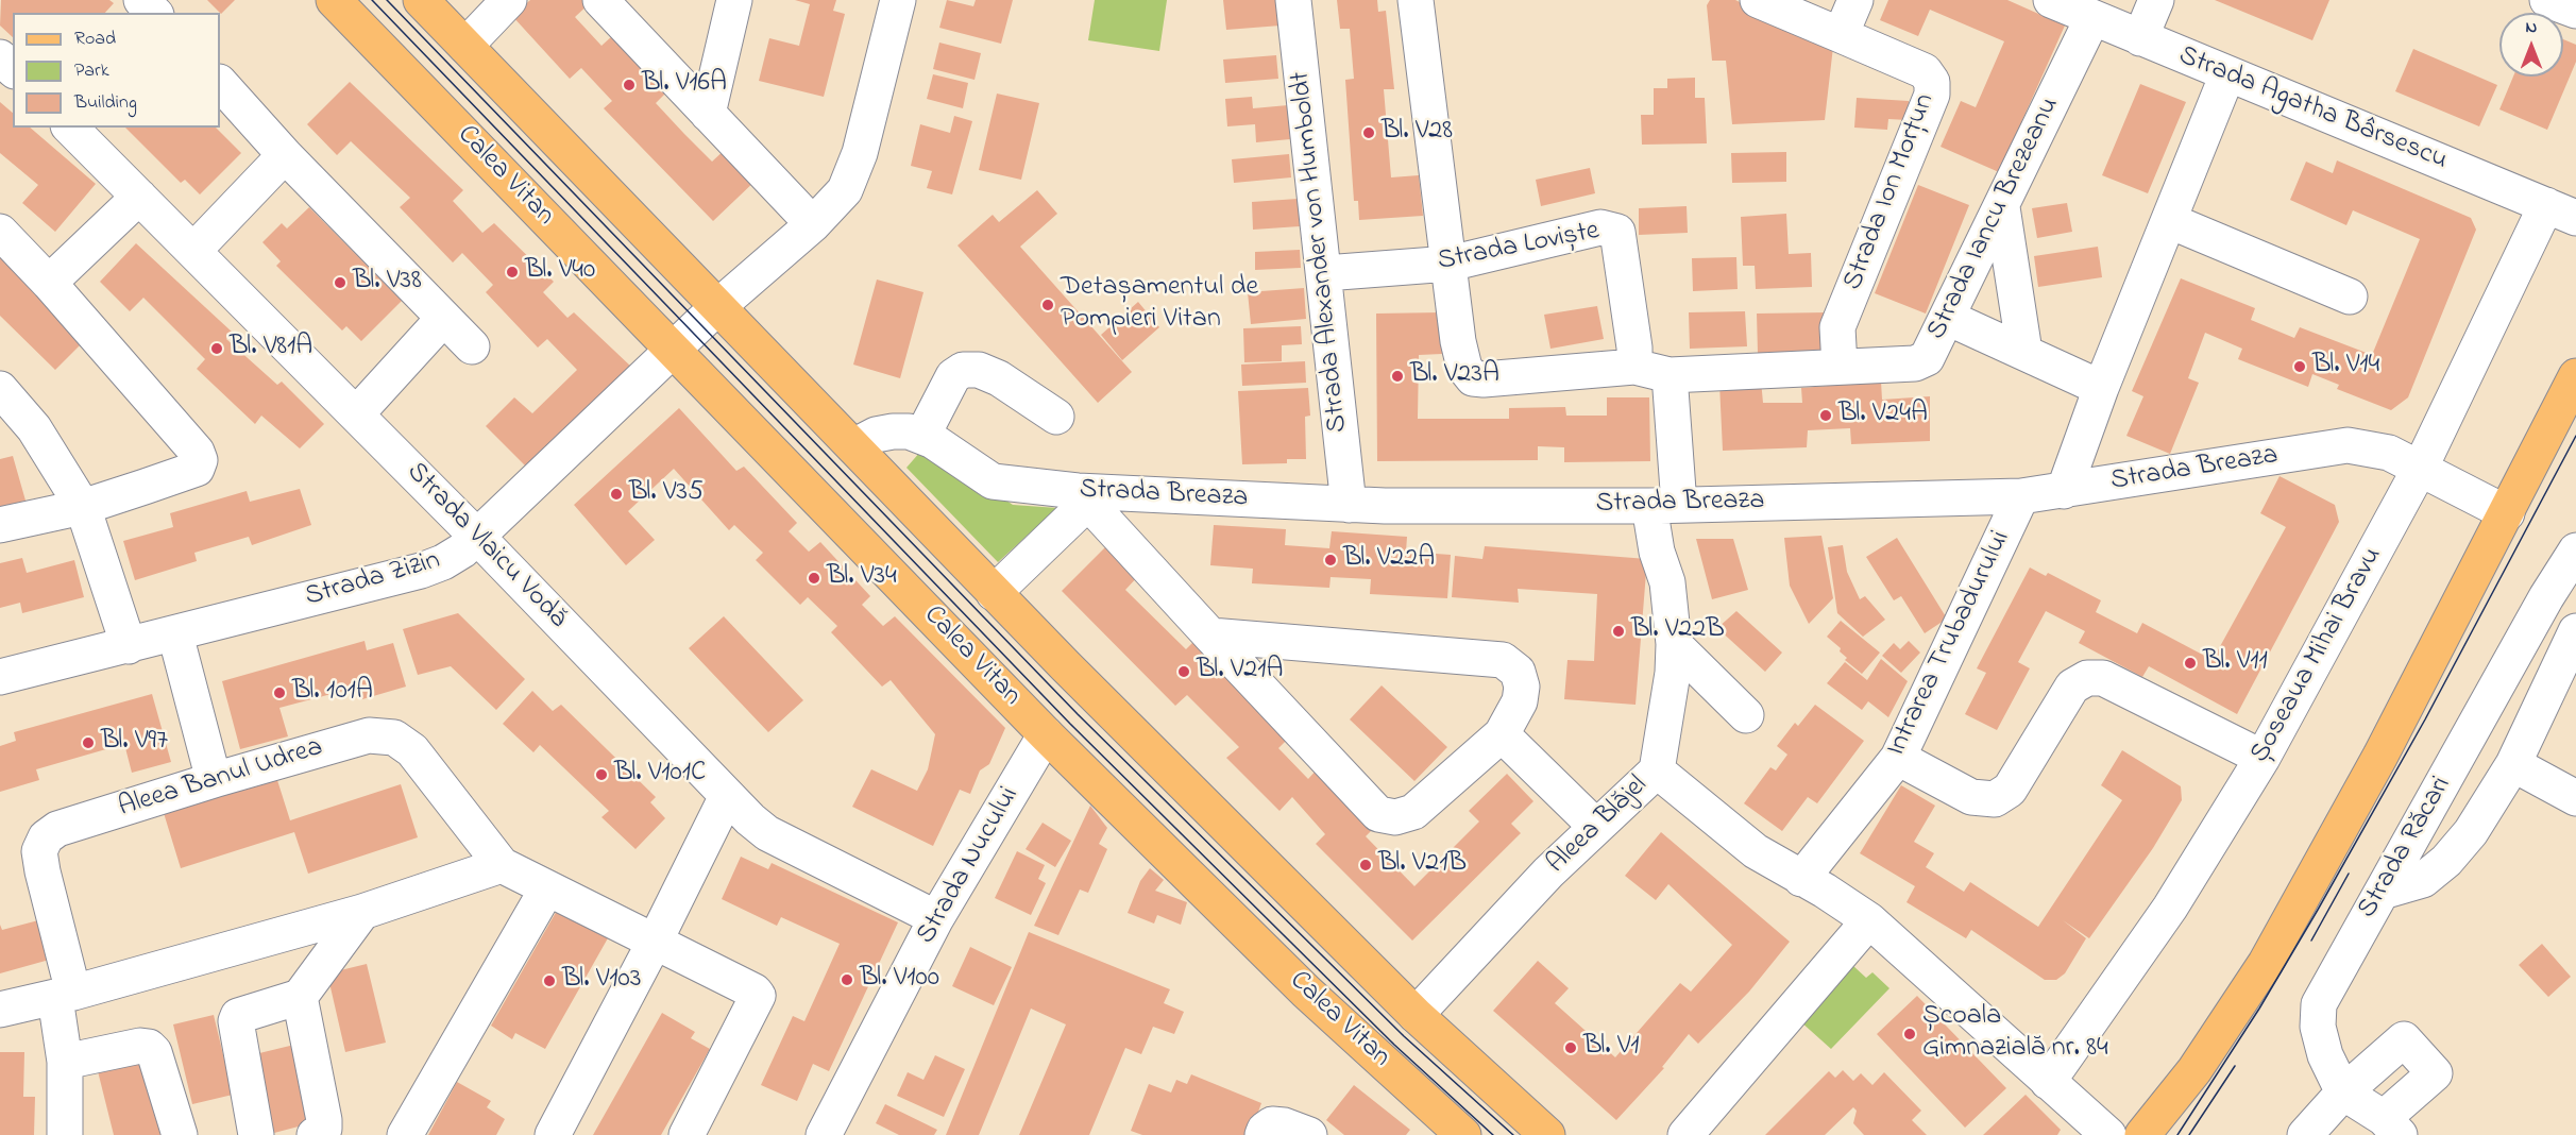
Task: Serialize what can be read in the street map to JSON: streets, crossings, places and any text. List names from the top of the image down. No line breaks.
{"streets":{"main road":["Calea Vitan"],"street":["Strada Agatha Bârsescu","Strada Ion Morțun","Strada Iancu Brezeanu","Strada Loviște","Strada Alexander von Humboldt","Strada Breaza","Strada Vlaicu Vodă","Strada Zizin","Intrarea Trubadurului","Șoseaua Mihai Bravu","Aleea Banul Udrea","Aleea Blăjel","Strada Răcari","Strada Nucului"]},"crossings":[["Strada Agatha Bârsescu","Strada Iancu Brezeanu"],["Strada Agatha Bârsescu","Șoseaua Mihai Bravu"],["Calea Vitan","Strada Breaza"],["Calea Vitan","Strada Zizin"],["Calea Vitan","Aleea Blăjel"],["Calea Vitan","Strada Nucului"],["Strada Ion Morțun","Strada Iancu Brezeanu"],["Strada Loviște","Strada Alexander von Humboldt"],["Strada Alexander von Humboldt","Strada Breaza"],["Strada Breaza","Intrarea Trubadurului"],["Strada Breaza","Șoseaua Mihai Bravu"],["Strada Vlaicu Vodă","Strada Zizin"],["Strada Vlaicu Vodă","Strada Nucului"],["Intrarea Trubadurului","Aleea Blăjel"],["Șoseaua Mihai Bravu","Aleea Blăjel"]],"places":["Bl. V16A","Bl. V28","Bl. V40","Bl. V38","Detașamentul de Pompieri Vitan","Bl. V81A","Bl. V14","Bl. V23A","Bl. V24A","Bl. V35","Bl. V22A","Bl. V34","Bl. V22B","Bl. V11","Bl. V21A","Bl. 101A","Bl. V97","Bl. V101C","Bl. V21B","Bl. V100","Bl. V103","Școala Gimnazială nr. 84","Bl. V1"],"legend":["Road","Park","Building"],"north":"top"}
